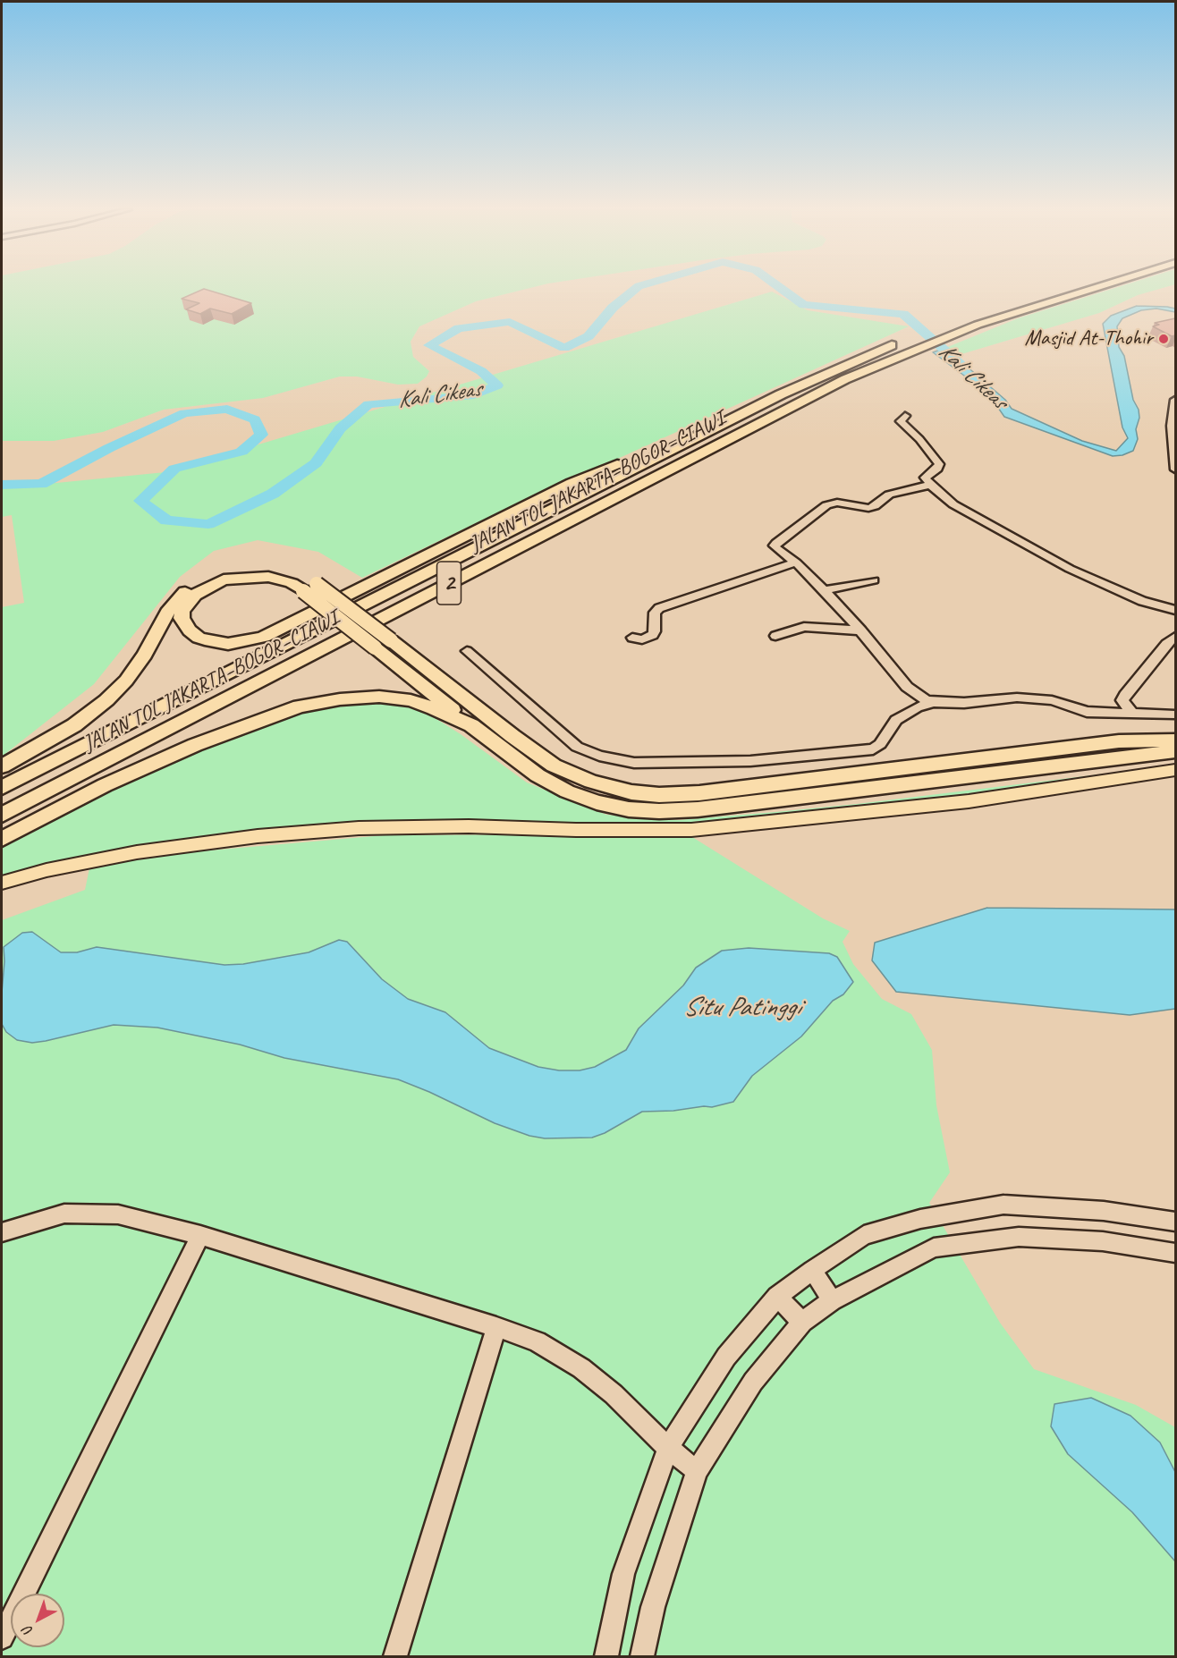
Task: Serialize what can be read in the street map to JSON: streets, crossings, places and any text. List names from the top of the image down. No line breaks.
{"streets":{"highway":["JALAN TOL JAKARTA–BOGOR–CIAWI","2"]},"water":["Kali Cikeas","Situ Patinggi"],"places":["Masjid At-Thohir"],"north":"bottom left"}
